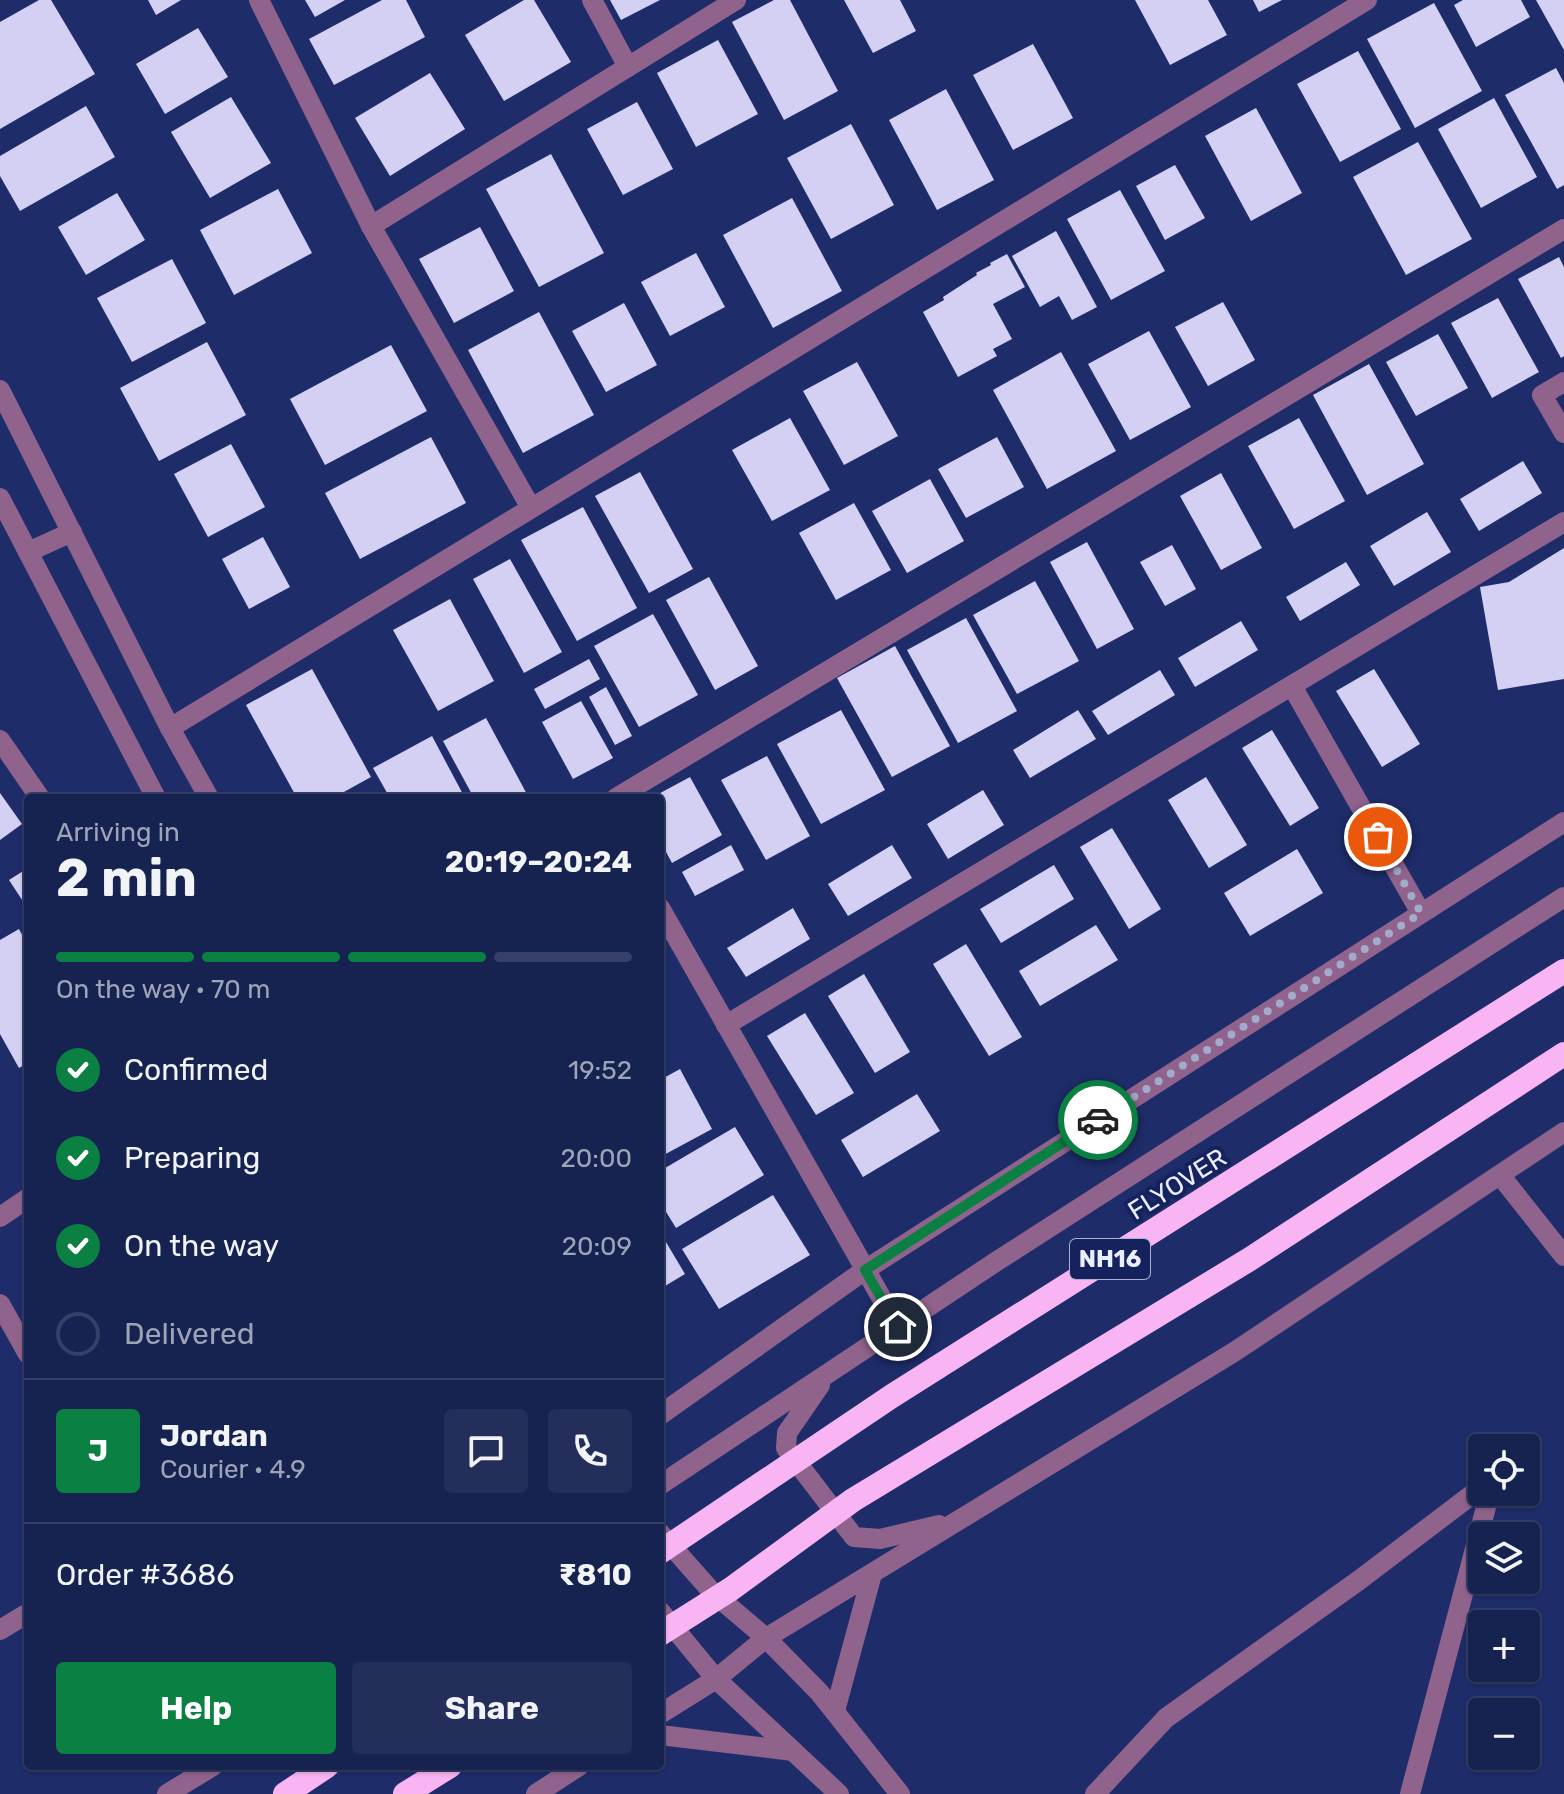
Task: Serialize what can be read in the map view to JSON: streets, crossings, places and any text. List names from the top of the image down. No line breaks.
{"streets":{"highway":["FLYOVER","NH16"]},"page":{"heading":["2 min","Arriving in","20:19–20:24"],"panel":["Jordan","Courier · 4.9","Order #3686","₹810"],"bar":"On the way · 70 m","list":[["Confirmed","19:52"],["Preparing","20:00"],["On the way","20:09"],"Delivered"],"round":"J","map_buttons":["+","−"],"buttons":["Help","Share"]}}
